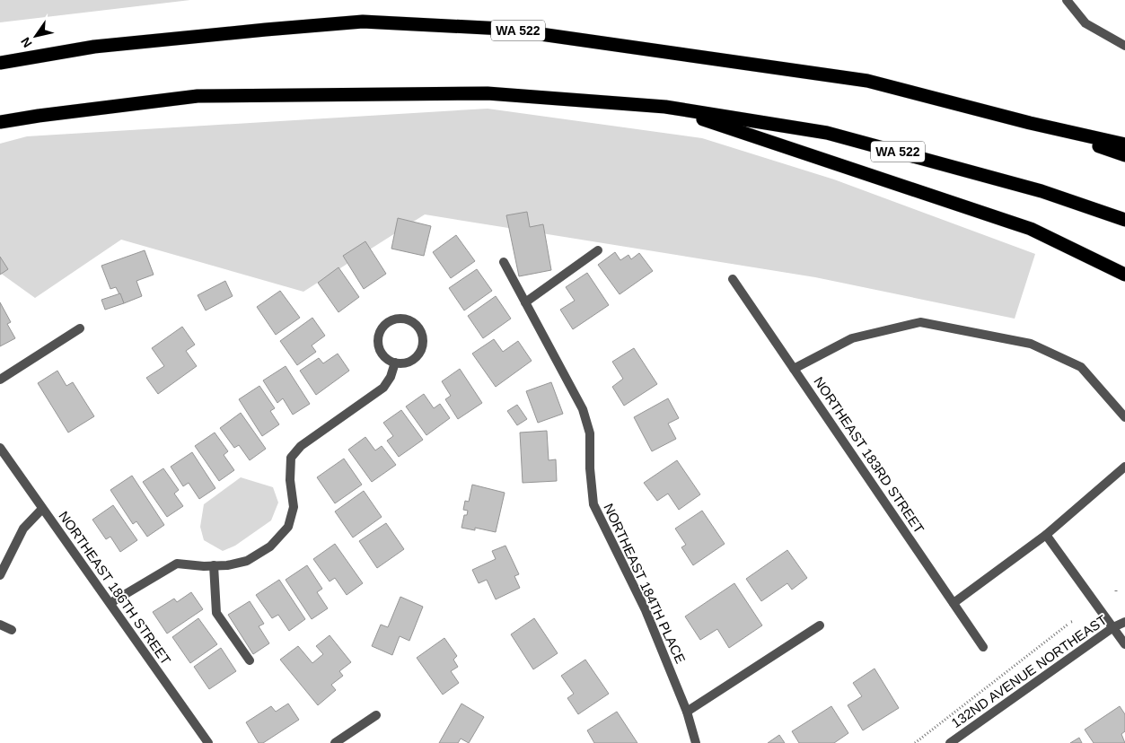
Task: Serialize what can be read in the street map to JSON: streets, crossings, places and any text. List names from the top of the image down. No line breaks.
{"streets":{"highway":["WA 522"],"street":["NORTHEAST 183RD STREET","NORTHEAST 184TH PLACE","NORTHEAST 186TH STREET","132ND AVENUE NORTHEAST"]},"north":"bottom left"}
